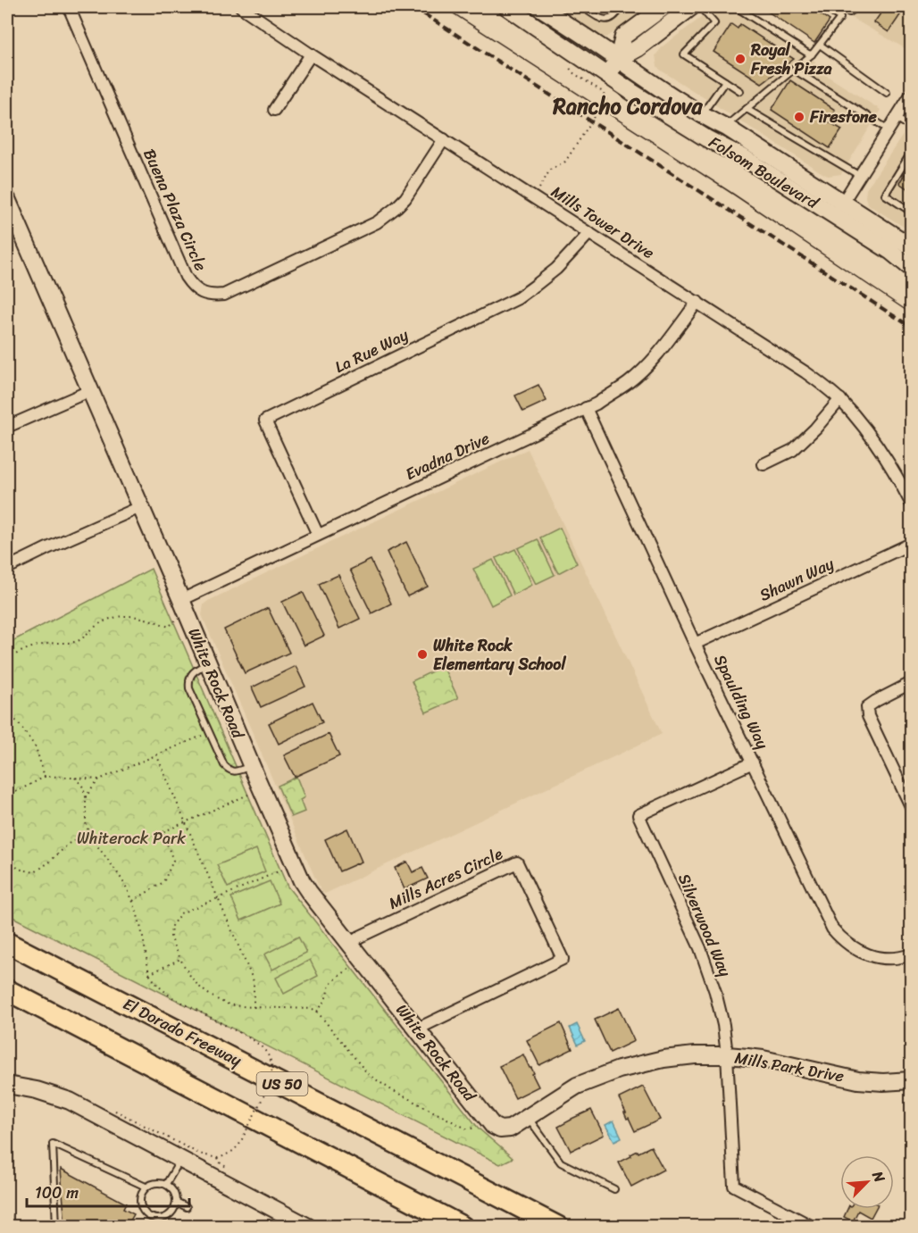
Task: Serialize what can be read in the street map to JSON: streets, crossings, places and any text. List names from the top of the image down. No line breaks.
{"streets":{"highway":["El Dorado Freeway","US 50"],"street":["Folsom Boulevard","Buena Plaza Circle","Mills Tower Drive","La Rue Way","Evadna Drive","Shawn Way","White Rock Road","Spaulding Way","Mills Acres Circle","Silverwood Way","Mills Park Drive"]},"crossings":[["Buena Plaza Circle","Mills Tower Drive"],["Mills Tower Drive","La Rue Way"],["Mills Tower Drive","Evadna Drive"],["La Rue Way","Evadna Drive"],["Evadna Drive","White Rock Road"],["Evadna Drive","Spaulding Way"],["Shawn Way","Spaulding Way"],["White Rock Road","Mills Acres Circle"],["White Rock Road","Mills Park Drive"],["Spaulding Way","Silverwood Way"],["Silverwood Way","Mills Park Drive"]],"districts":["Rancho Cordova"],"parks":["Whiterock Park"],"places":["Royal Fresh Pizza","Firestone","White Rock Elementary School"],"scale_bar":"100 m","north":"top right"}
